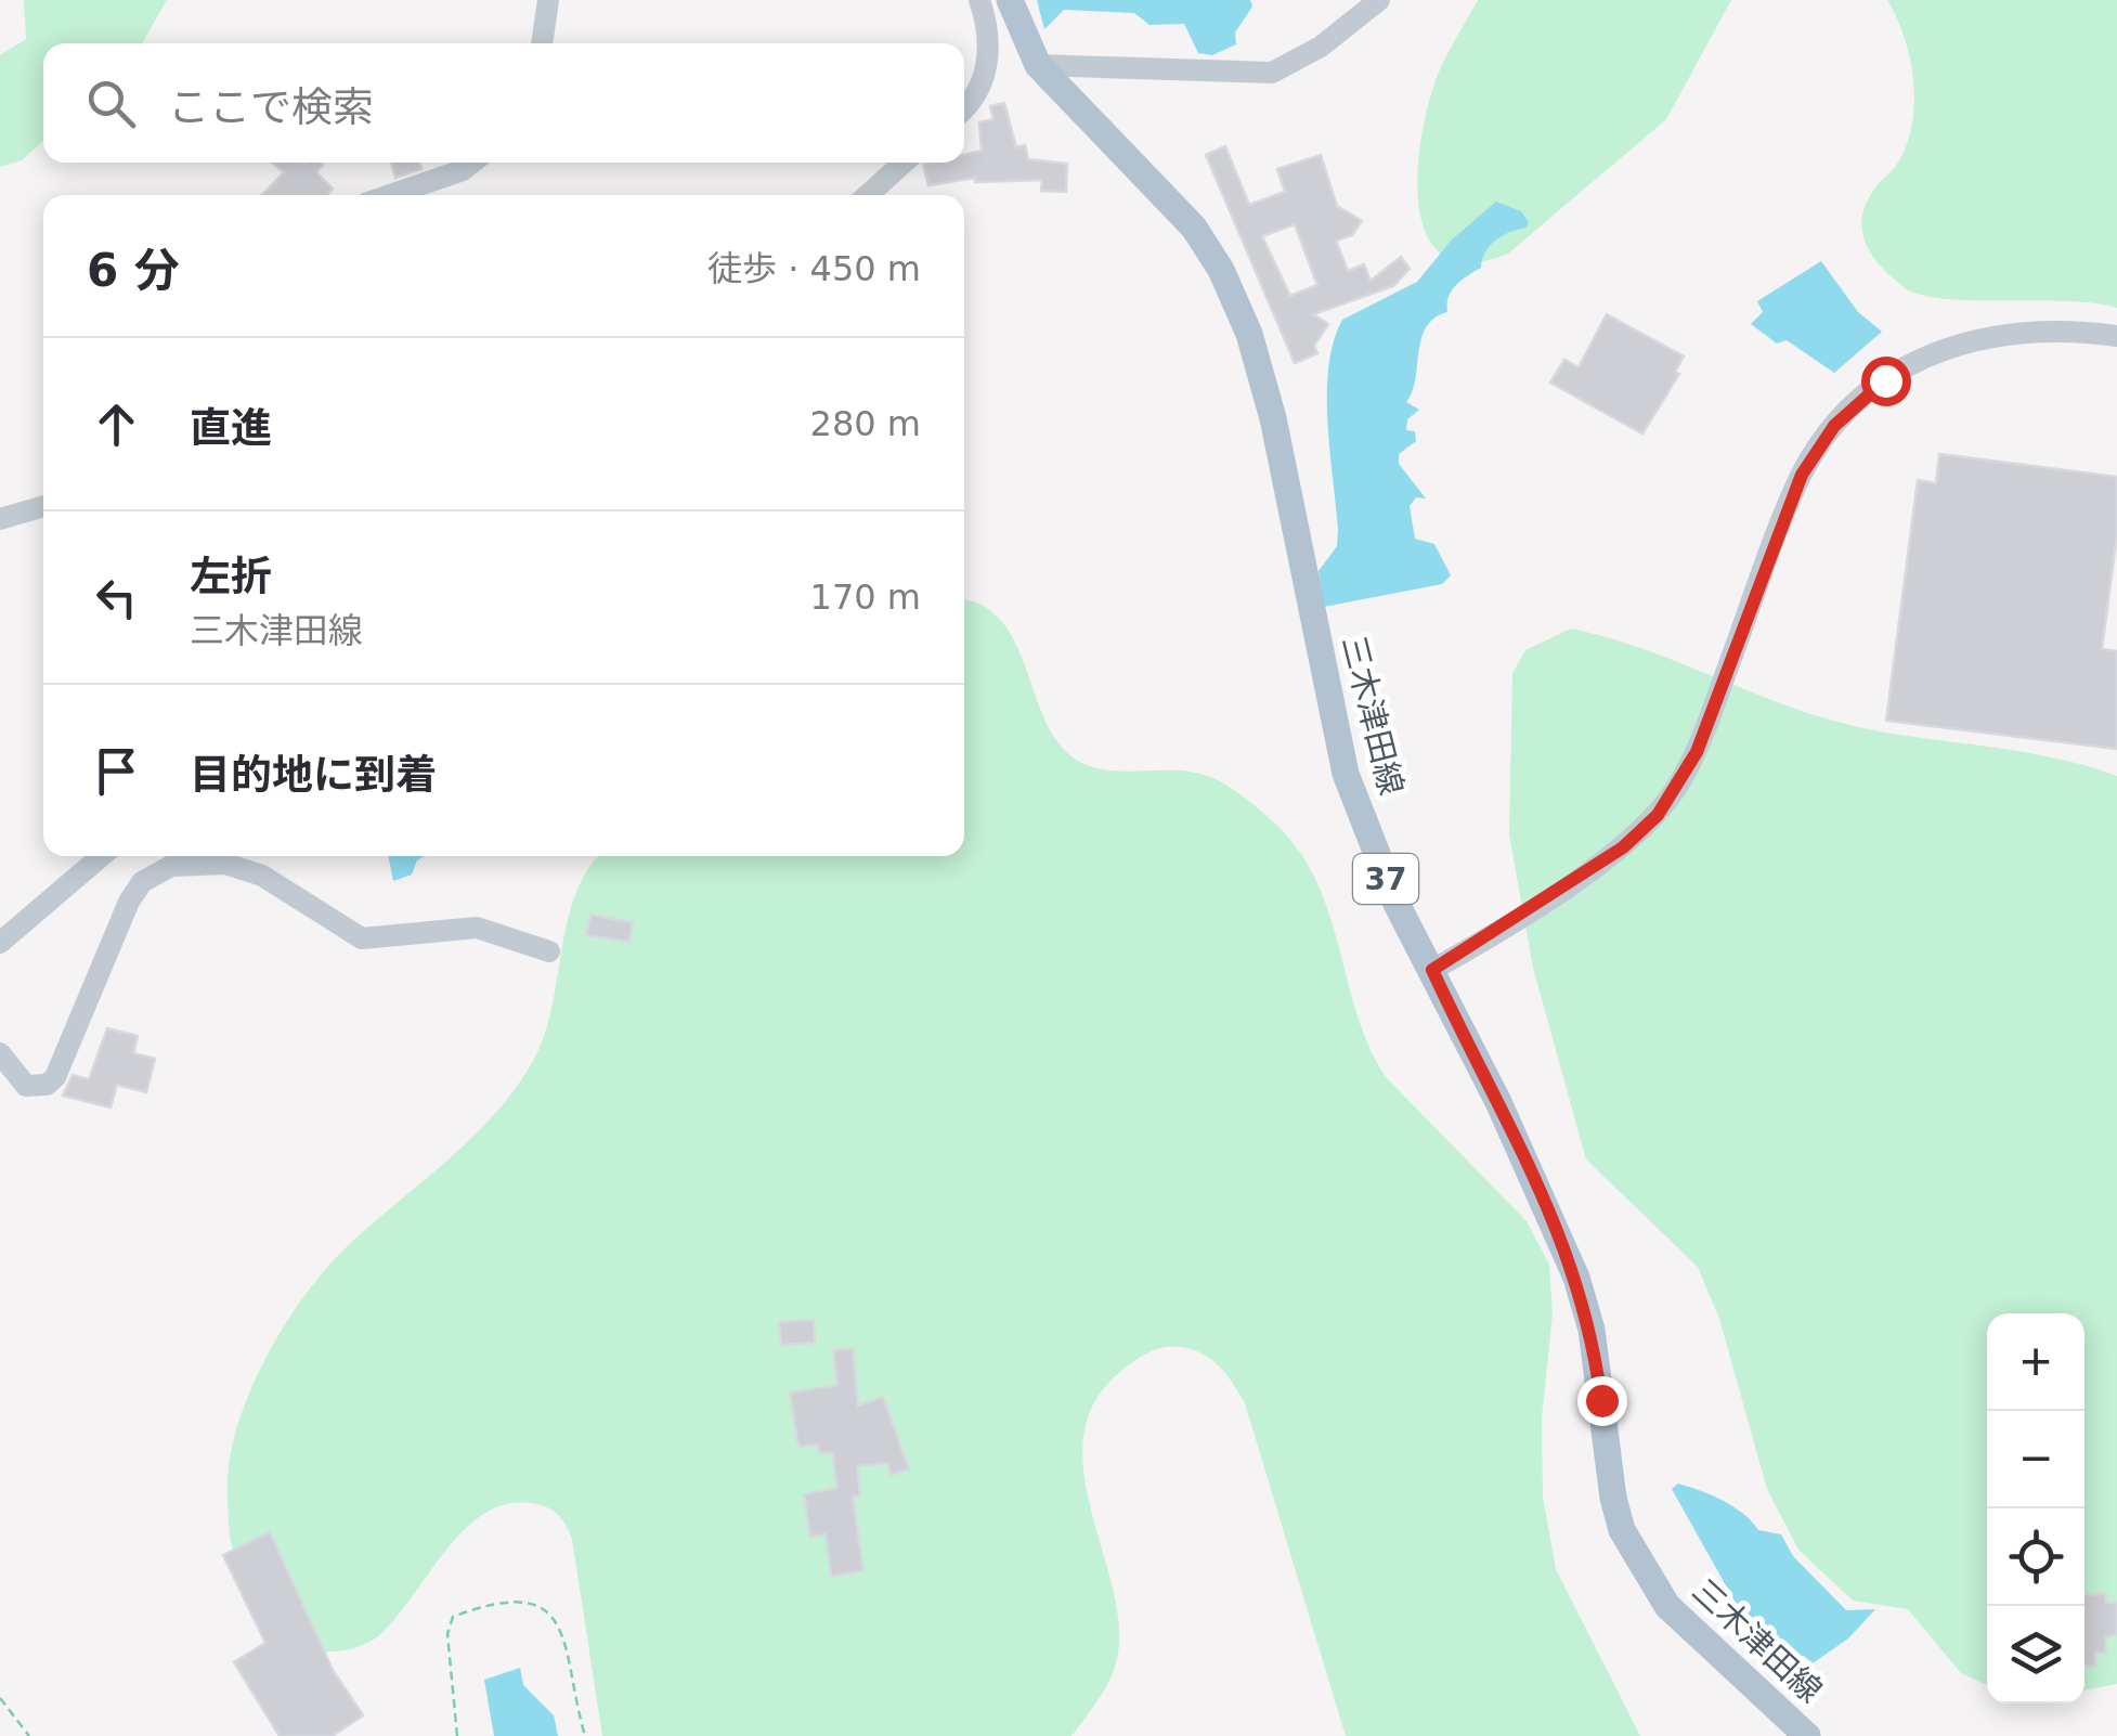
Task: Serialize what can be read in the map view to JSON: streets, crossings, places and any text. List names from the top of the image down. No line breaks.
{"streets":{"main road":["三木津田線","37"]},"page":{"search":"ここで検索","heading":["6 分","徒歩 · 450 m"],"list":[["直進","280 m"],["左折","三木津田線","170 m"],"目的地に到着"],"map_buttons":["+","−"]}}
